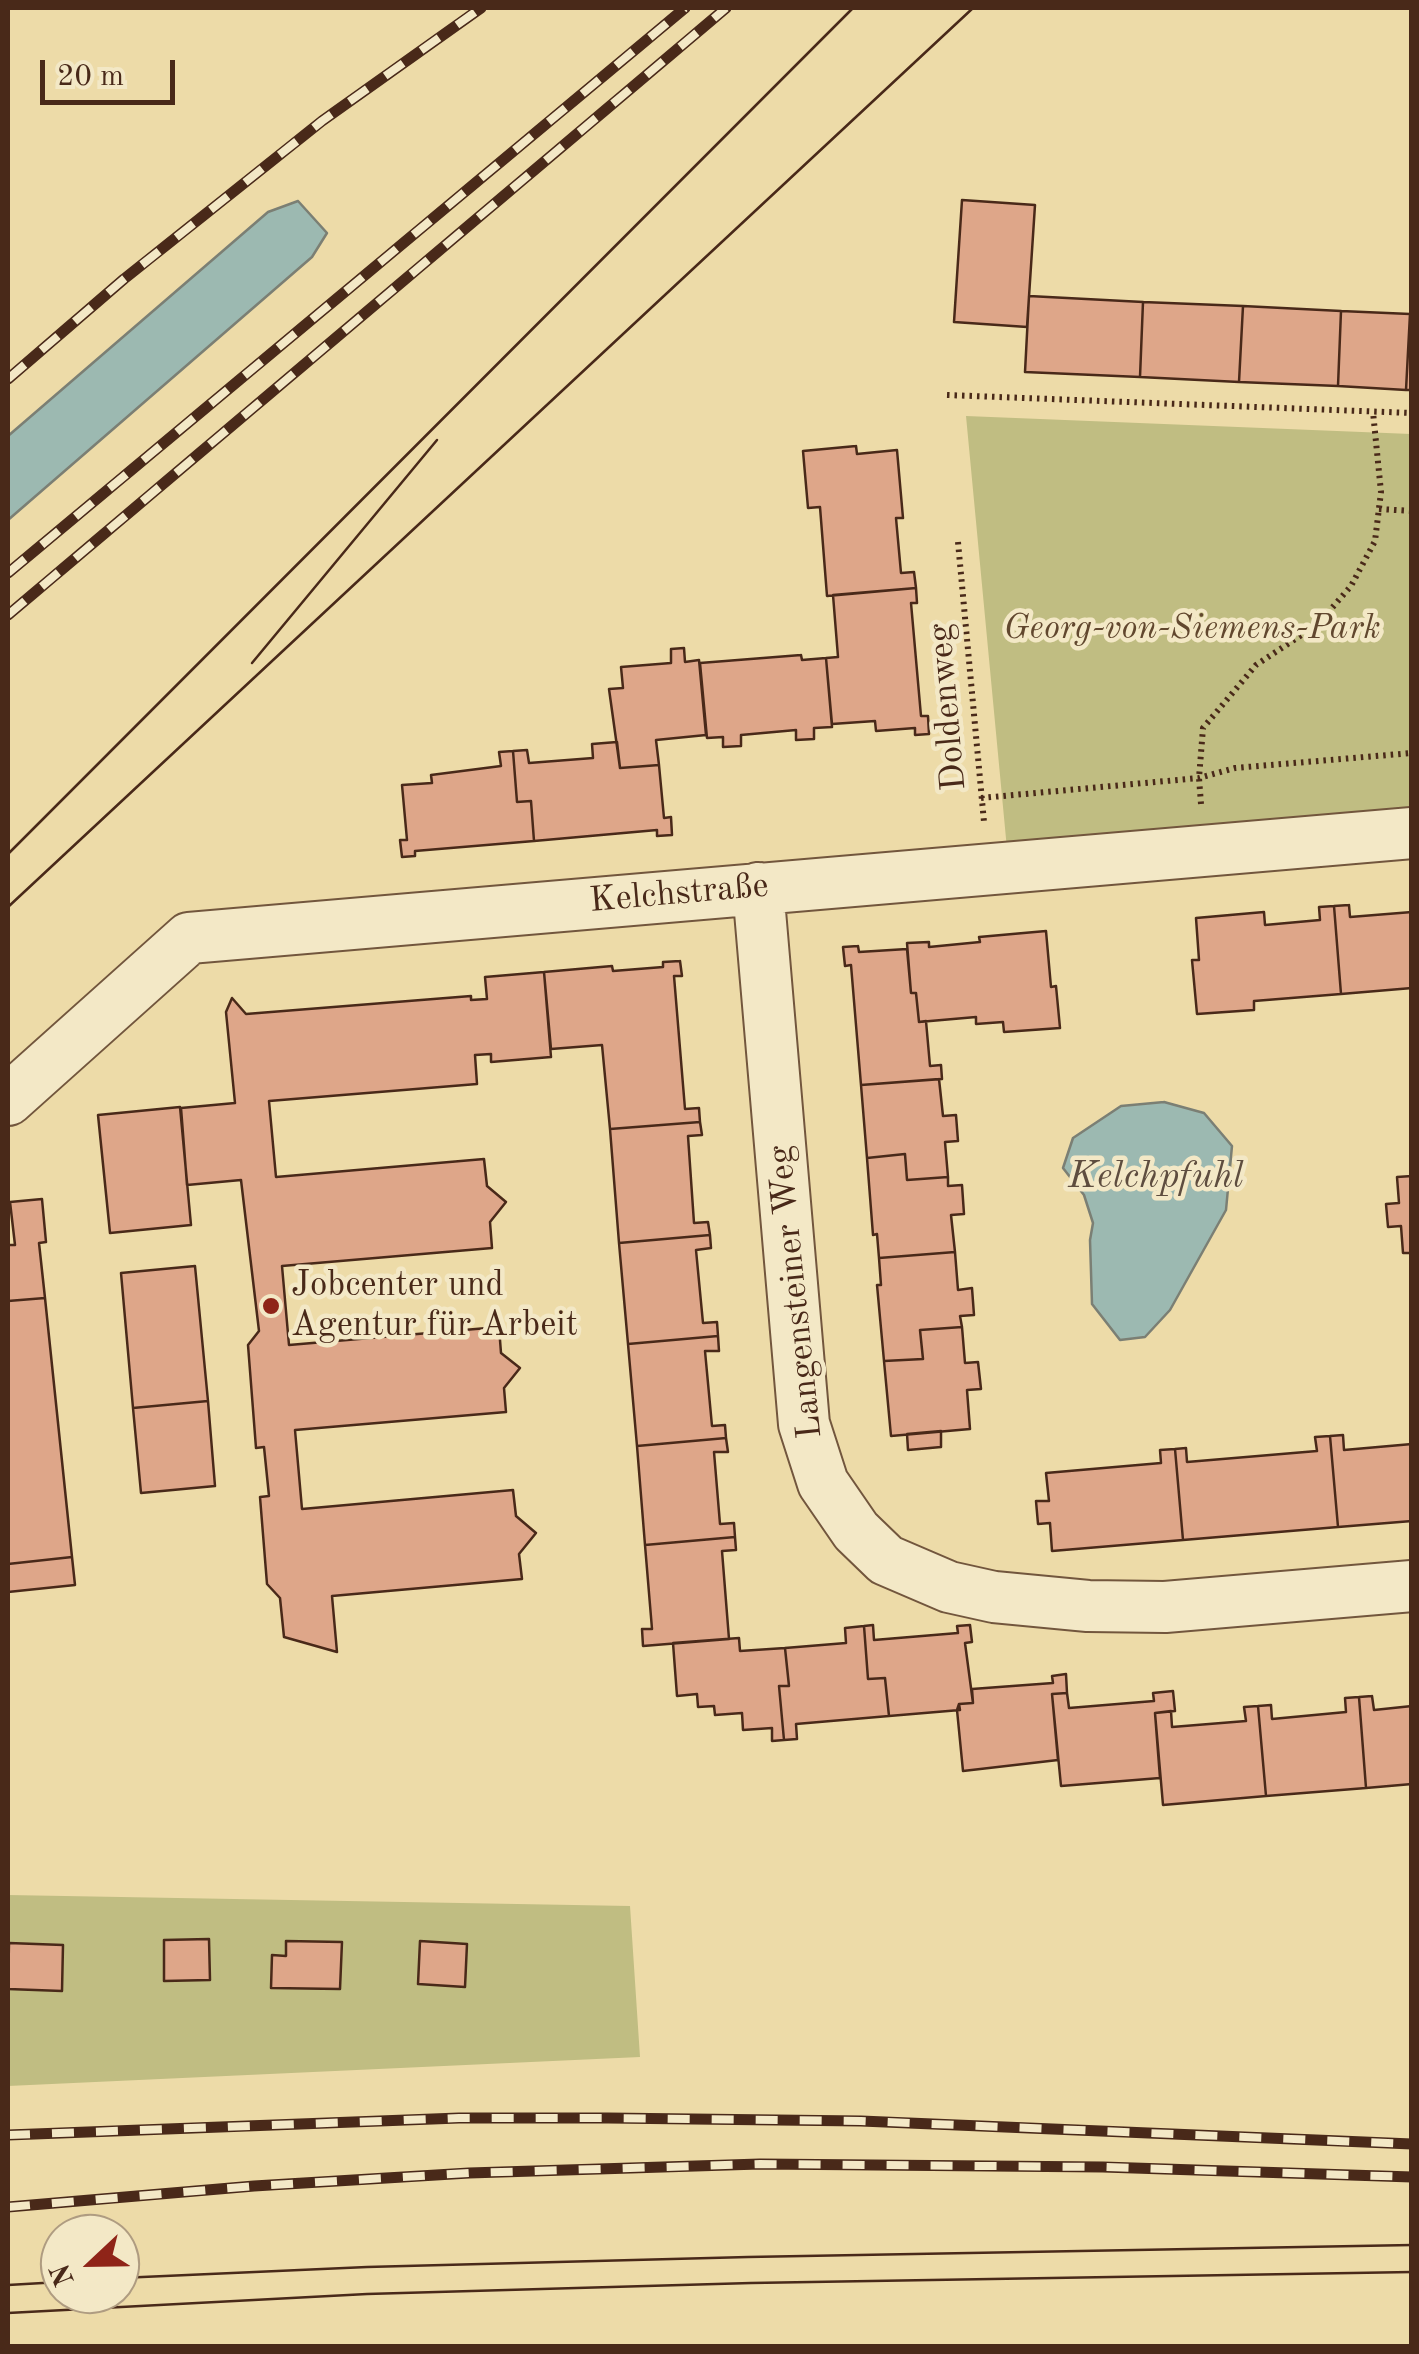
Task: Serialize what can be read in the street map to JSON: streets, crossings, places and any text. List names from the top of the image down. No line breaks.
{"streets":{"street":["Kelchstraße","Langensteiner Weg"],"path":["Doldenweg"]},"crossings":[["Doldenweg","Kelchstraße"],["Kelchstraße","Langensteiner Weg"]],"water":["Kelchpfuhl"],"parks":["Georg-von-Siemens-Park"],"places":["Jobcenter und Agentur für Arbeit"],"scale_bar":"20 m","north":"left"}
